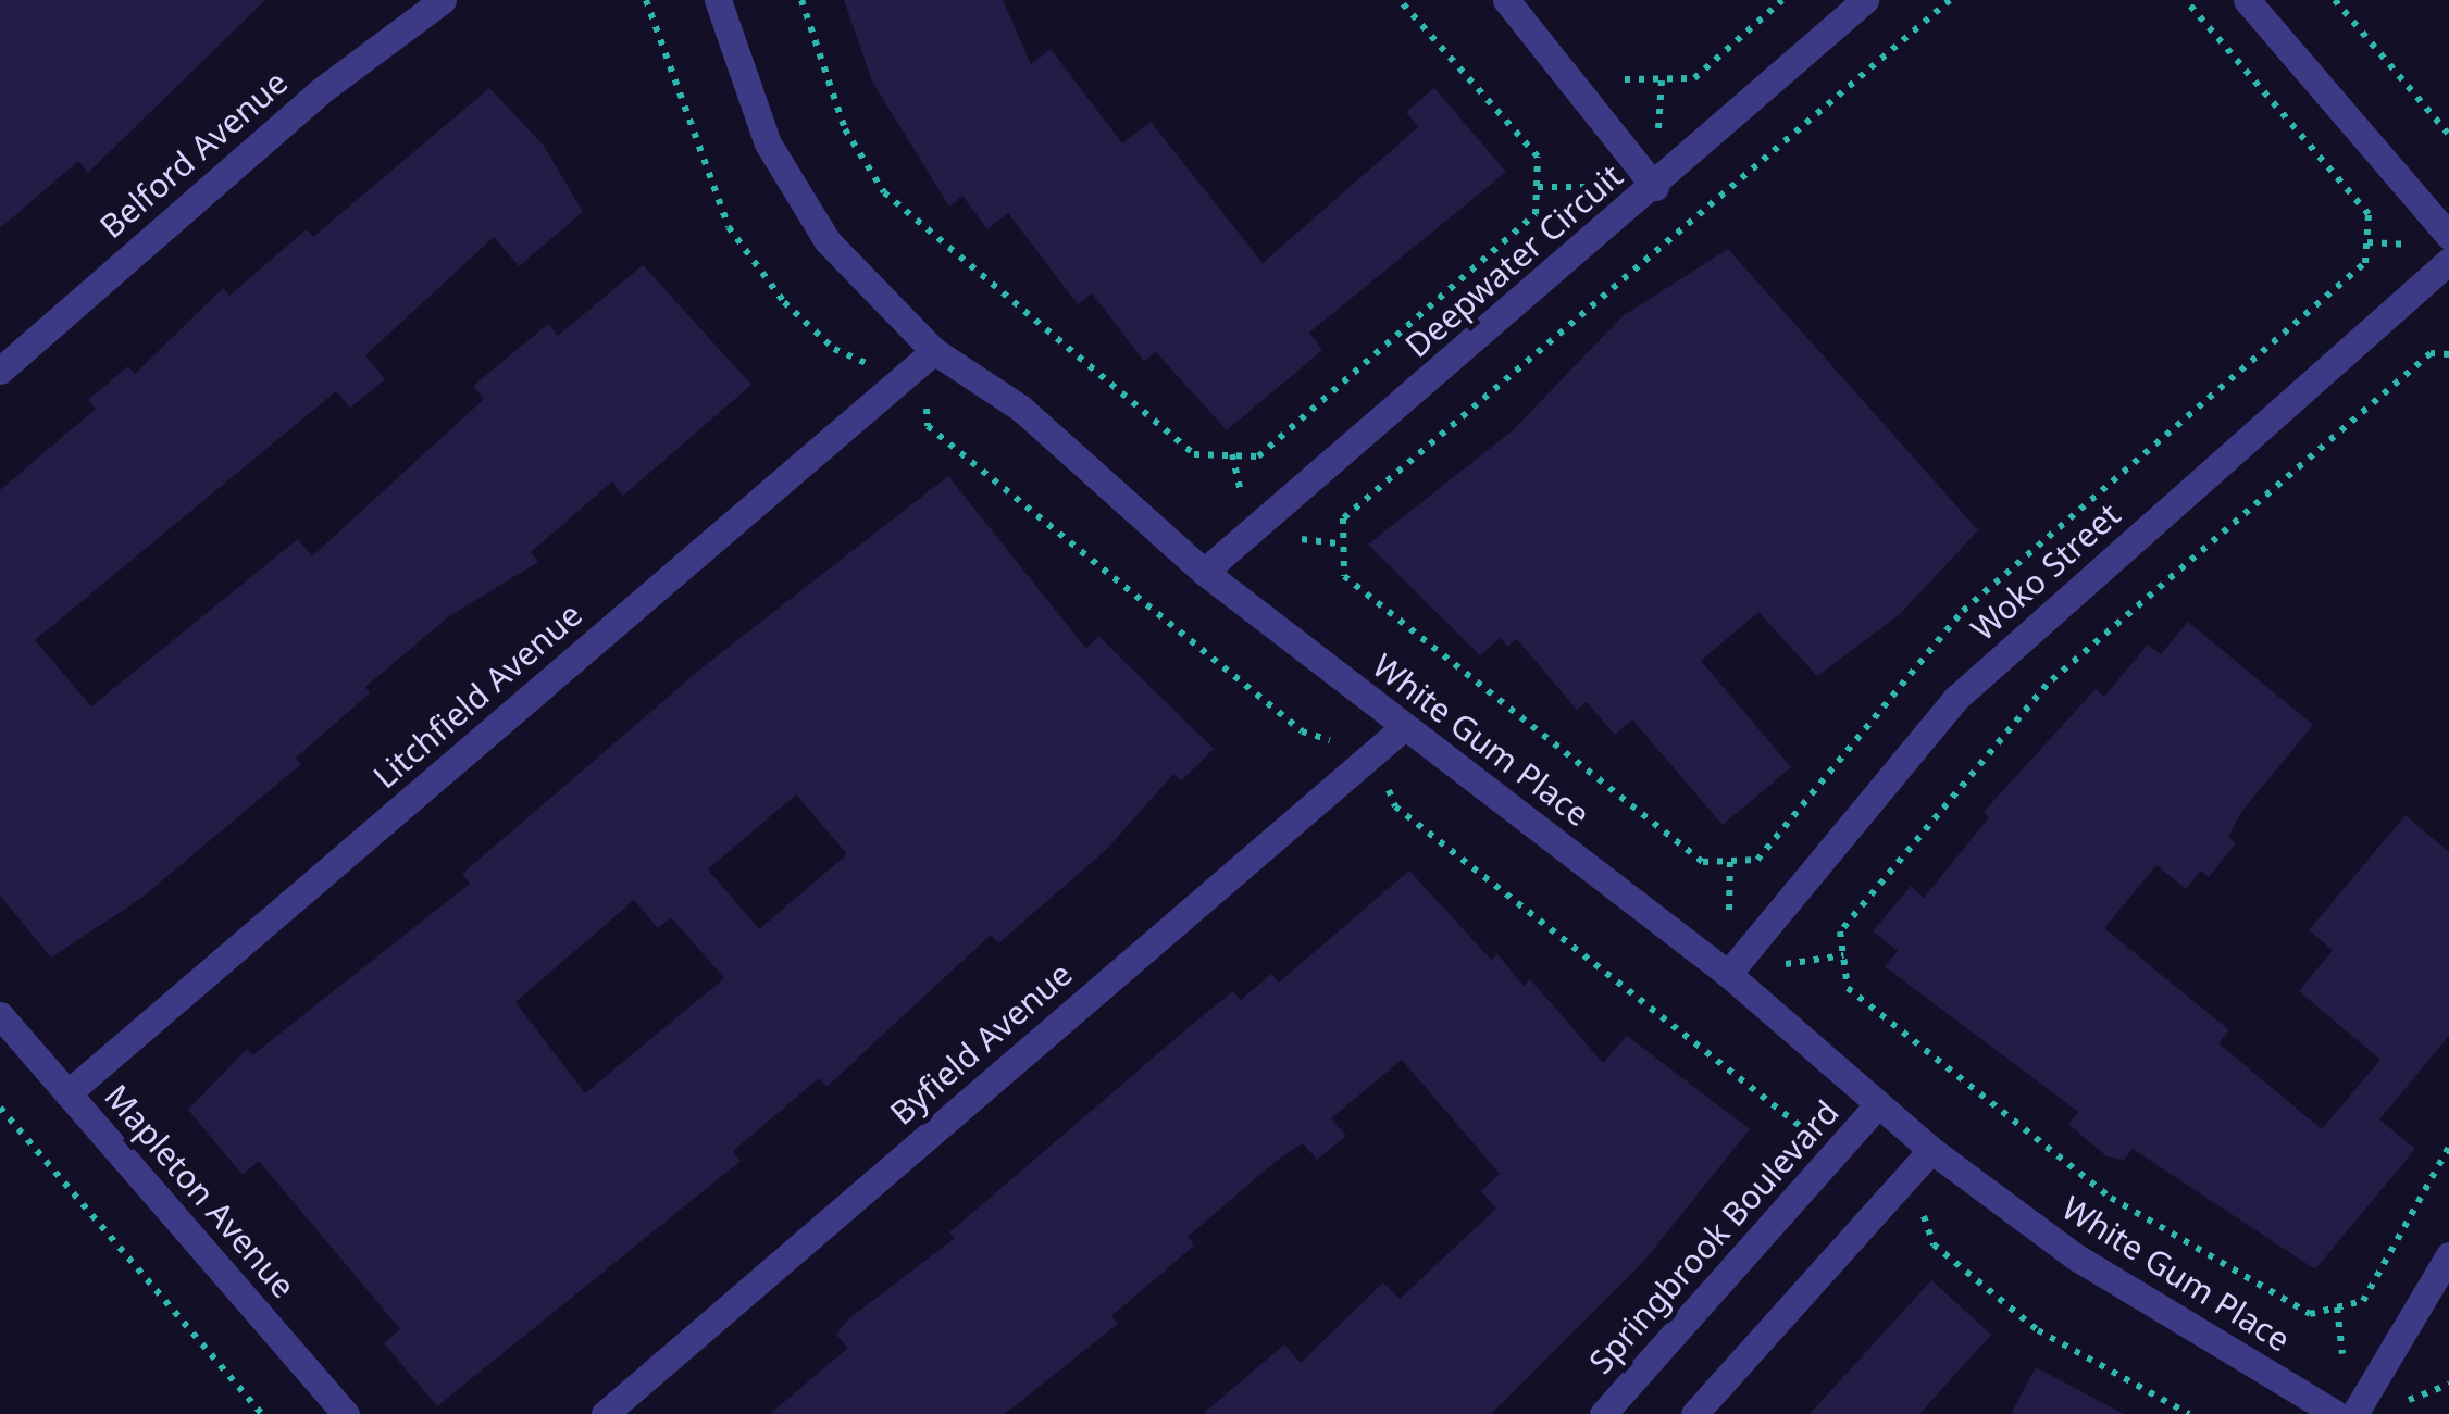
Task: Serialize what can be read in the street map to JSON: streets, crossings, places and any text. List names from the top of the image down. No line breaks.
{"streets":{"street":["Belford Avenue","Deepwater Circuit","Woko Street","Litchfield Avenue","White Gum Place","Byfield Avenue","Mapleton Avenue","Springbrook Boulevard"]},"crossings":[["Deepwater Circuit","White Gum Place"],["Woko Street","White Gum Place"],["Litchfield Avenue","White Gum Place"],["Litchfield Avenue","Mapleton Avenue"],["White Gum Place","Byfield Avenue"],["White Gum Place","Springbrook Boulevard"]]}
